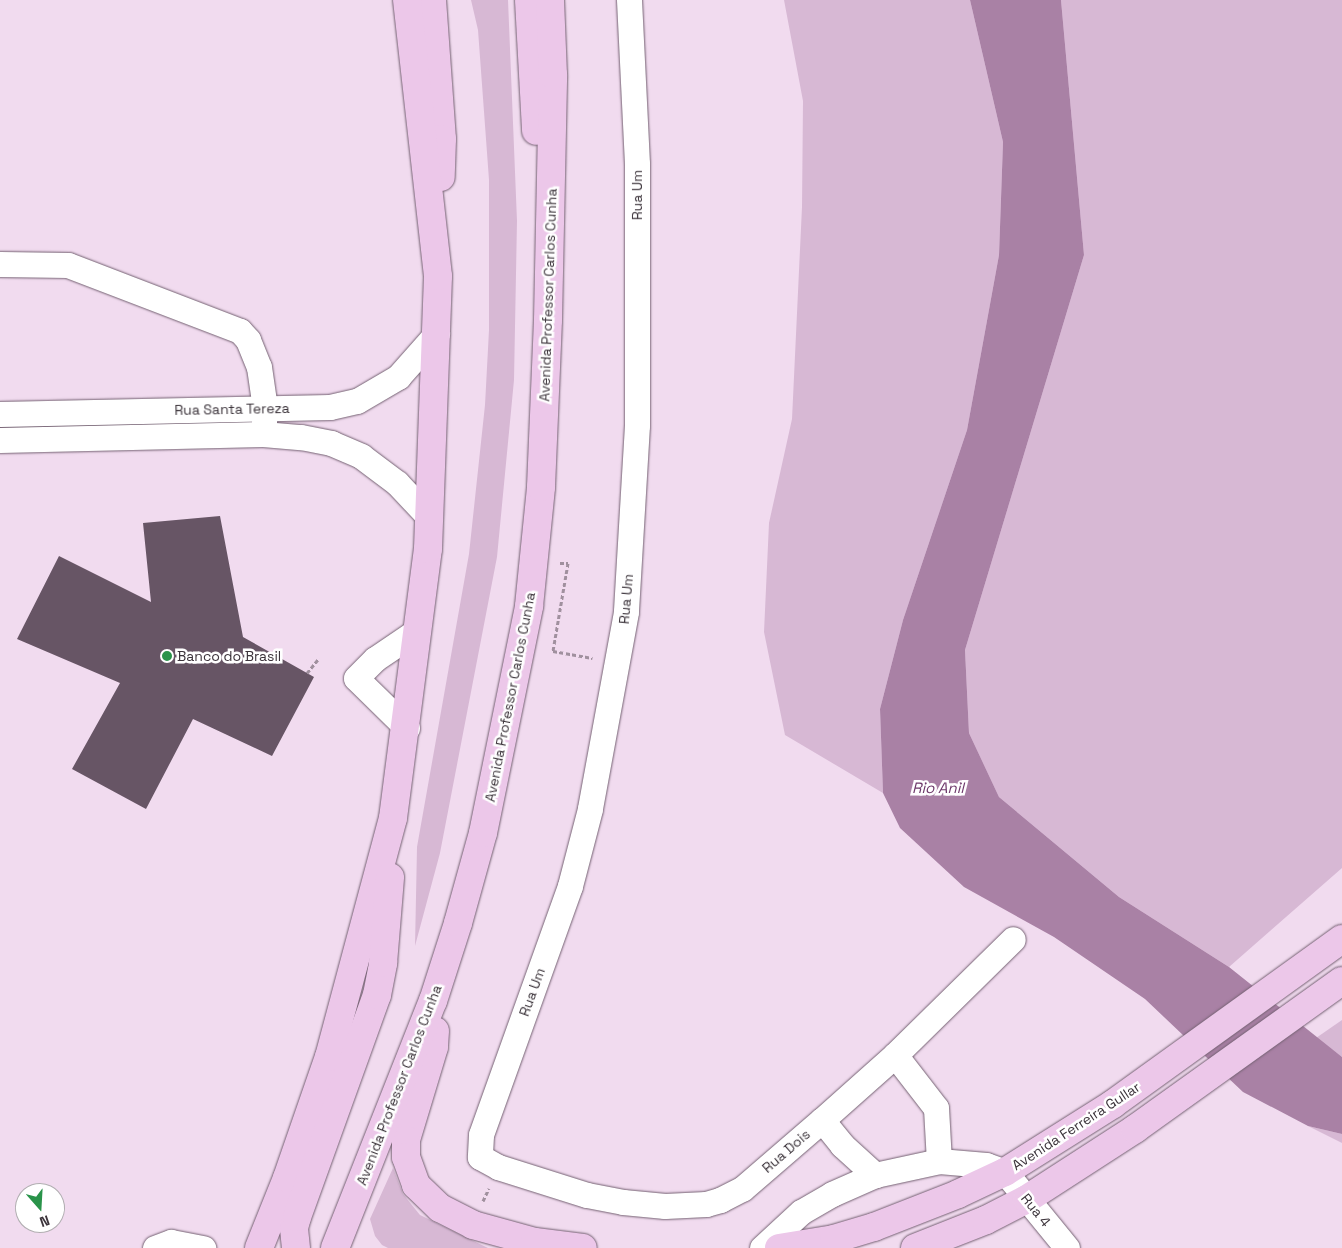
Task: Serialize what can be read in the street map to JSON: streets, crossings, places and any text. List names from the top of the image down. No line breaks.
{"streets":{"main road":["Avenida Professor Carlos Cunha","Avenida Ferreira Gullar"],"street":["Rua Um","Rua Santa Tereza","Rua Dois","Rua 4"]},"crossings":[["Rua Um","Rua Dois"],["Avenida Ferreira Gullar","Rua 4"]],"water":["Rio Anil"],"places":["Banco do Brasil"],"north":"bottom"}
